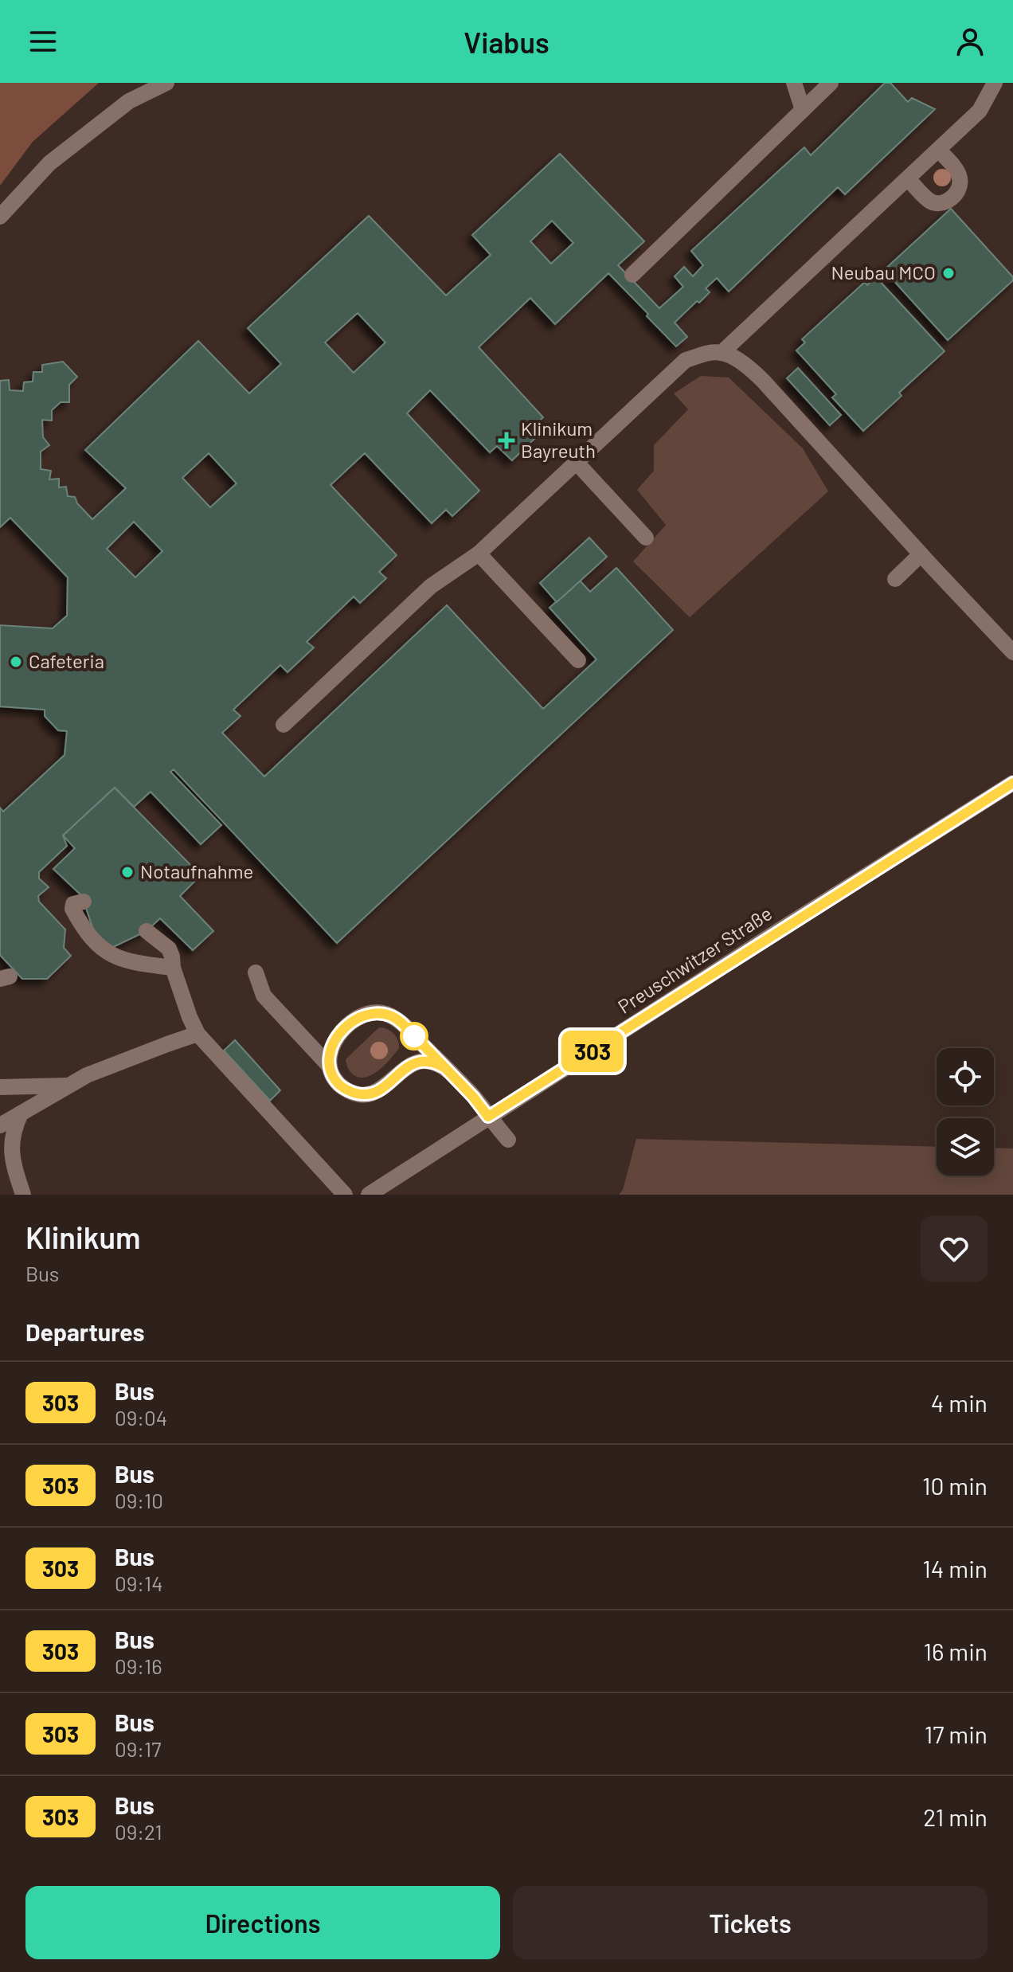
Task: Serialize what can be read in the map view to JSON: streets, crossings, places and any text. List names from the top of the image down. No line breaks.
{"streets":{"street":["Preuschwitzer Straße"]},"places":{"other":["Neubau MCO","Cafeteria","Notaufnahme"],"health":["Klinikum Bayreuth"]},"lines":["bus line 303"],"page":{"header":"Viabus","on_map":"303","heading":[["Klinikum","Bus"],"Departures"],"list":[{"mark":"303","name":"Bus","note":"09:04","value":"4 min"},{"mark":"303","name":"Bus","note":"09:10","value":"10 min"},{"mark":"303","name":"Bus","note":"09:14","value":"14 min"},{"mark":"303","name":"Bus","note":"09:16","value":"16 min"},{"mark":"303","name":"Bus","note":"09:17","value":"17 min"},{"mark":"303","name":"Bus","note":"09:21","value":"21 min"}],"buttons":["Directions","Tickets"]}}
